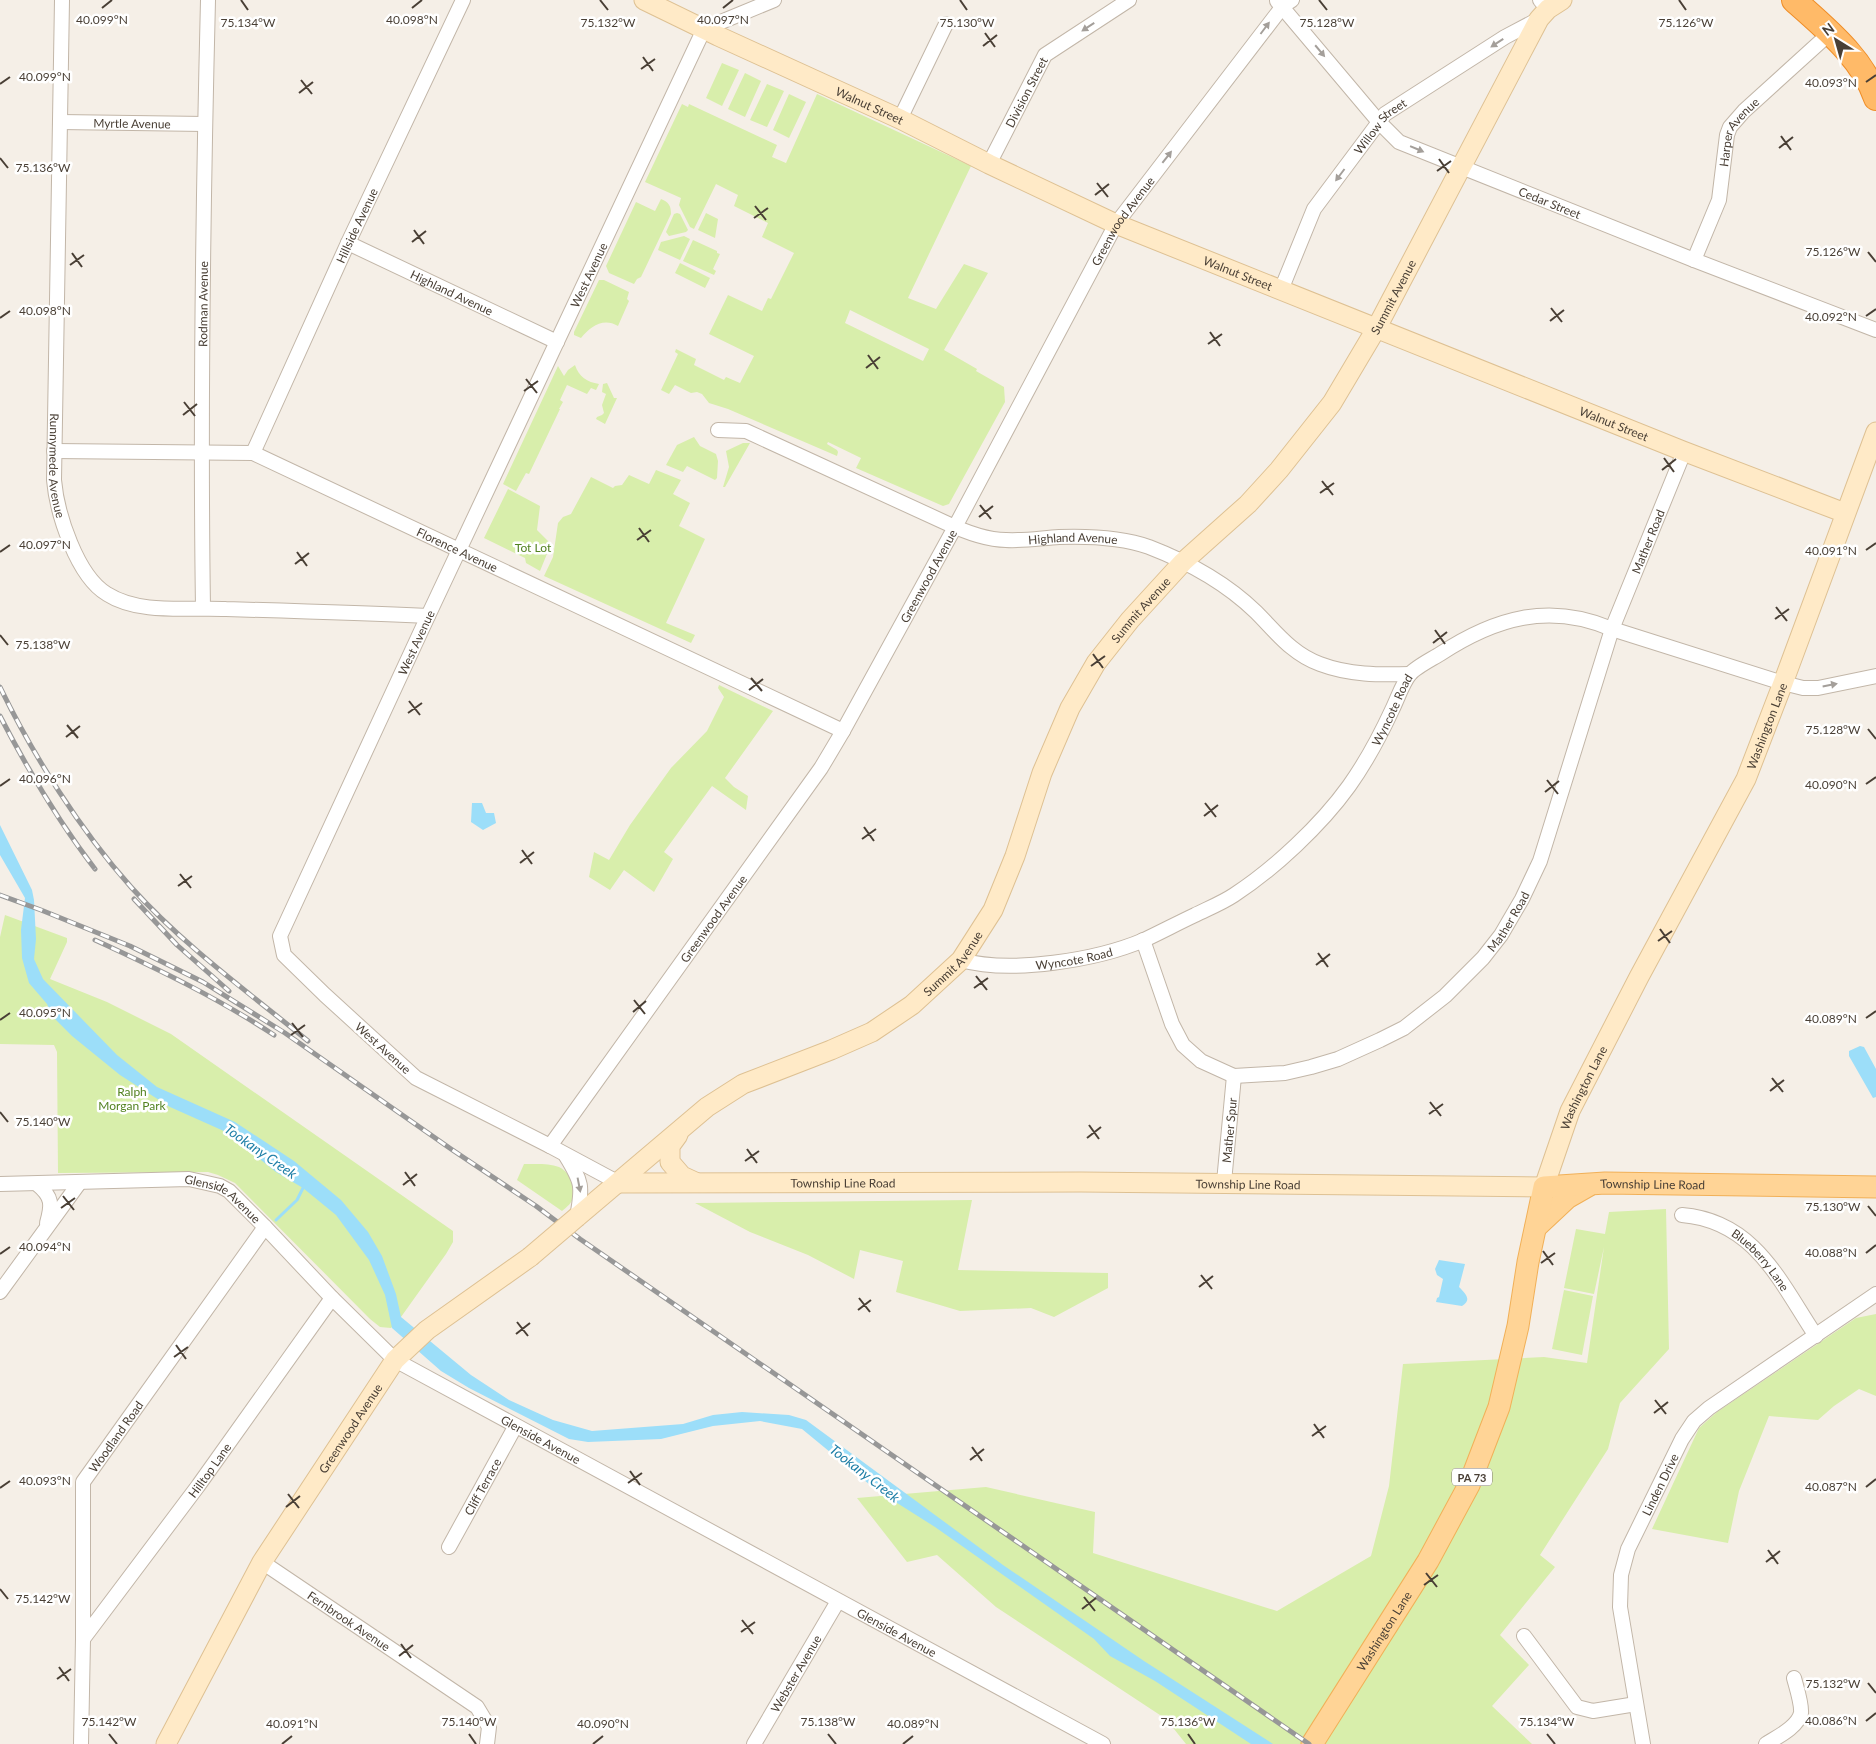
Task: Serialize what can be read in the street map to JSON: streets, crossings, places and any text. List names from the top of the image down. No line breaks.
{"streets":{"main road":["Washington Lane","Township Line Road","PA 73"],"street":["Division Street","Walnut Street","Myrtle Avenue","Willow Street","Harper Avenue","Cedar Street","Greenwood Avenue","Hillside Avenue","West Avenue","Highland Avenue","Summit Avenue","Rodman Avenue","Runnymede Avenue","Mather Road","Florence Avenue","Wyncote Road","Mather Spur","Glenside Avenue","Blueberry Lane","Woodland Road","Hilltop Lane","Linden Drive","Cliff Terrace","Fernbrook Avenue","Webster Avenue"]},"crossings":[["Division Street","Walnut Street"],["Walnut Street","Willow Street"],["Walnut Street","Greenwood Avenue"],["Walnut Street","West Avenue"],["Walnut Street","Summit Avenue"],["Walnut Street","Mather Road"],["Walnut Street","Washington Lane"],["Myrtle Avenue","Rodman Avenue"],["Myrtle Avenue","Runnymede Avenue"],["Willow Street","Cedar Street"],["Willow Street","Summit Avenue"],["Harper Avenue","Cedar Street"],["Cedar Street","Greenwood Avenue"],["Cedar Street","Summit Avenue"],["Greenwood Avenue","West Avenue"],["Greenwood Avenue","Highland Avenue"],["Greenwood Avenue","Summit Avenue"],["Greenwood Avenue","Florence Avenue"],["Greenwood Avenue","Township Line Road"],["Greenwood Avenue","Glenside Avenue"],["Greenwood Avenue","Fernbrook Avenue"],["Hillside Avenue","Highland Avenue"],["Hillside Avenue","Florence Avenue"],["West Avenue","Highland Avenue"],["West Avenue","Summit Avenue"],["West Avenue","Runnymede Avenue"],["West Avenue","Florence Avenue"],["West Avenue","Township Line Road"],["Highland Avenue","Summit Avenue"],["Highland Avenue","Wyncote Road"],["Summit Avenue","Wyncote Road"],["Summit Avenue","Township Line Road"],["Rodman Avenue","Runnymede Avenue"],["Rodman Avenue","Florence Avenue"],["Runnymede Avenue","Florence Avenue"],["Mather Road","Wyncote Road"],["Mather Road","Mather Spur"],["Wyncote Road","Washington Lane"],["Washington Lane","Township Line Road"],["Mather Spur","Township Line Road"],["Glenside Avenue","Woodland Road"],["Glenside Avenue","Hilltop Lane"],["Glenside Avenue","Cliff Terrace"],["Glenside Avenue","Webster Avenue"],["Blueberry Lane","Linden Drive"],["Woodland Road","Hilltop Lane"]],"one_way":["Willow Street"],"water":["Tookany Creek"],"parks":["Tot Lot","Ralph Morgan Park"],"north":"top left","coordinates":["40.099°N","40.098°N","40.097°N","75.134°W","75.132°W","75.130°W","75.128°W","75.126°W","40.093°N","75.136°W","40.092°N","40.091°N","75.138°W","40.096°N","40.090°N","40.095°N","40.089°N","75.140°W","40.094°N","40.088°N","40.087°N","75.142°W","40.086°N"]}
